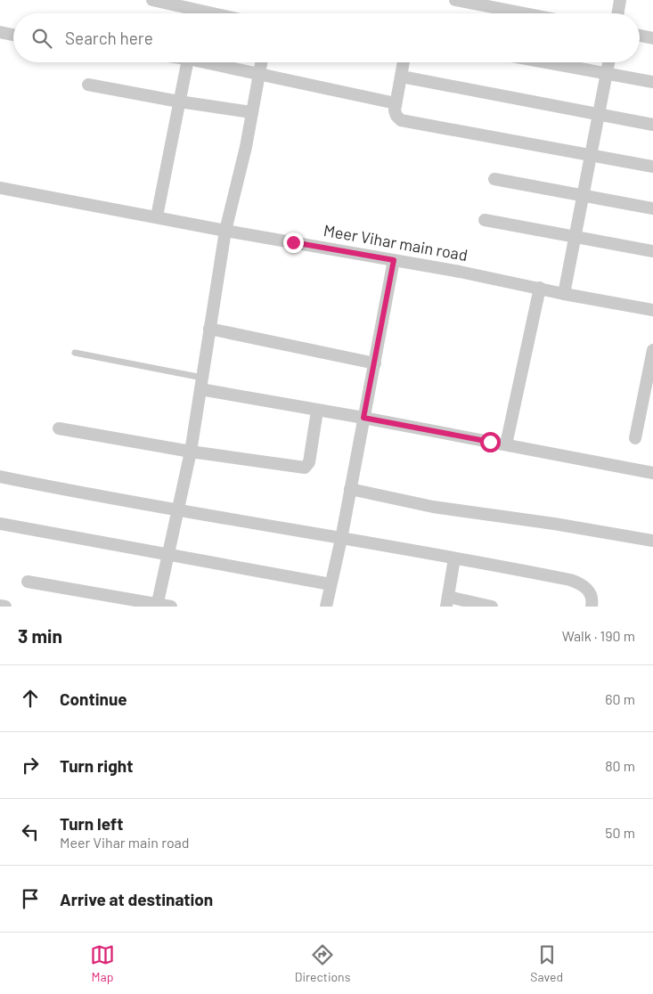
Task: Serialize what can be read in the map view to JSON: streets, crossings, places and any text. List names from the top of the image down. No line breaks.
{"streets":{"street":["Meer Vihar main road"]},"page":{"search":"Search here","heading":["3 min","Walk · 190 m"],"list":[["Continue","60 m"],["Turn right","80 m"],["Turn left","Meer Vihar main road","50 m"],"Arrive at destination"],"nav":["Map","Directions","Saved"]}}
